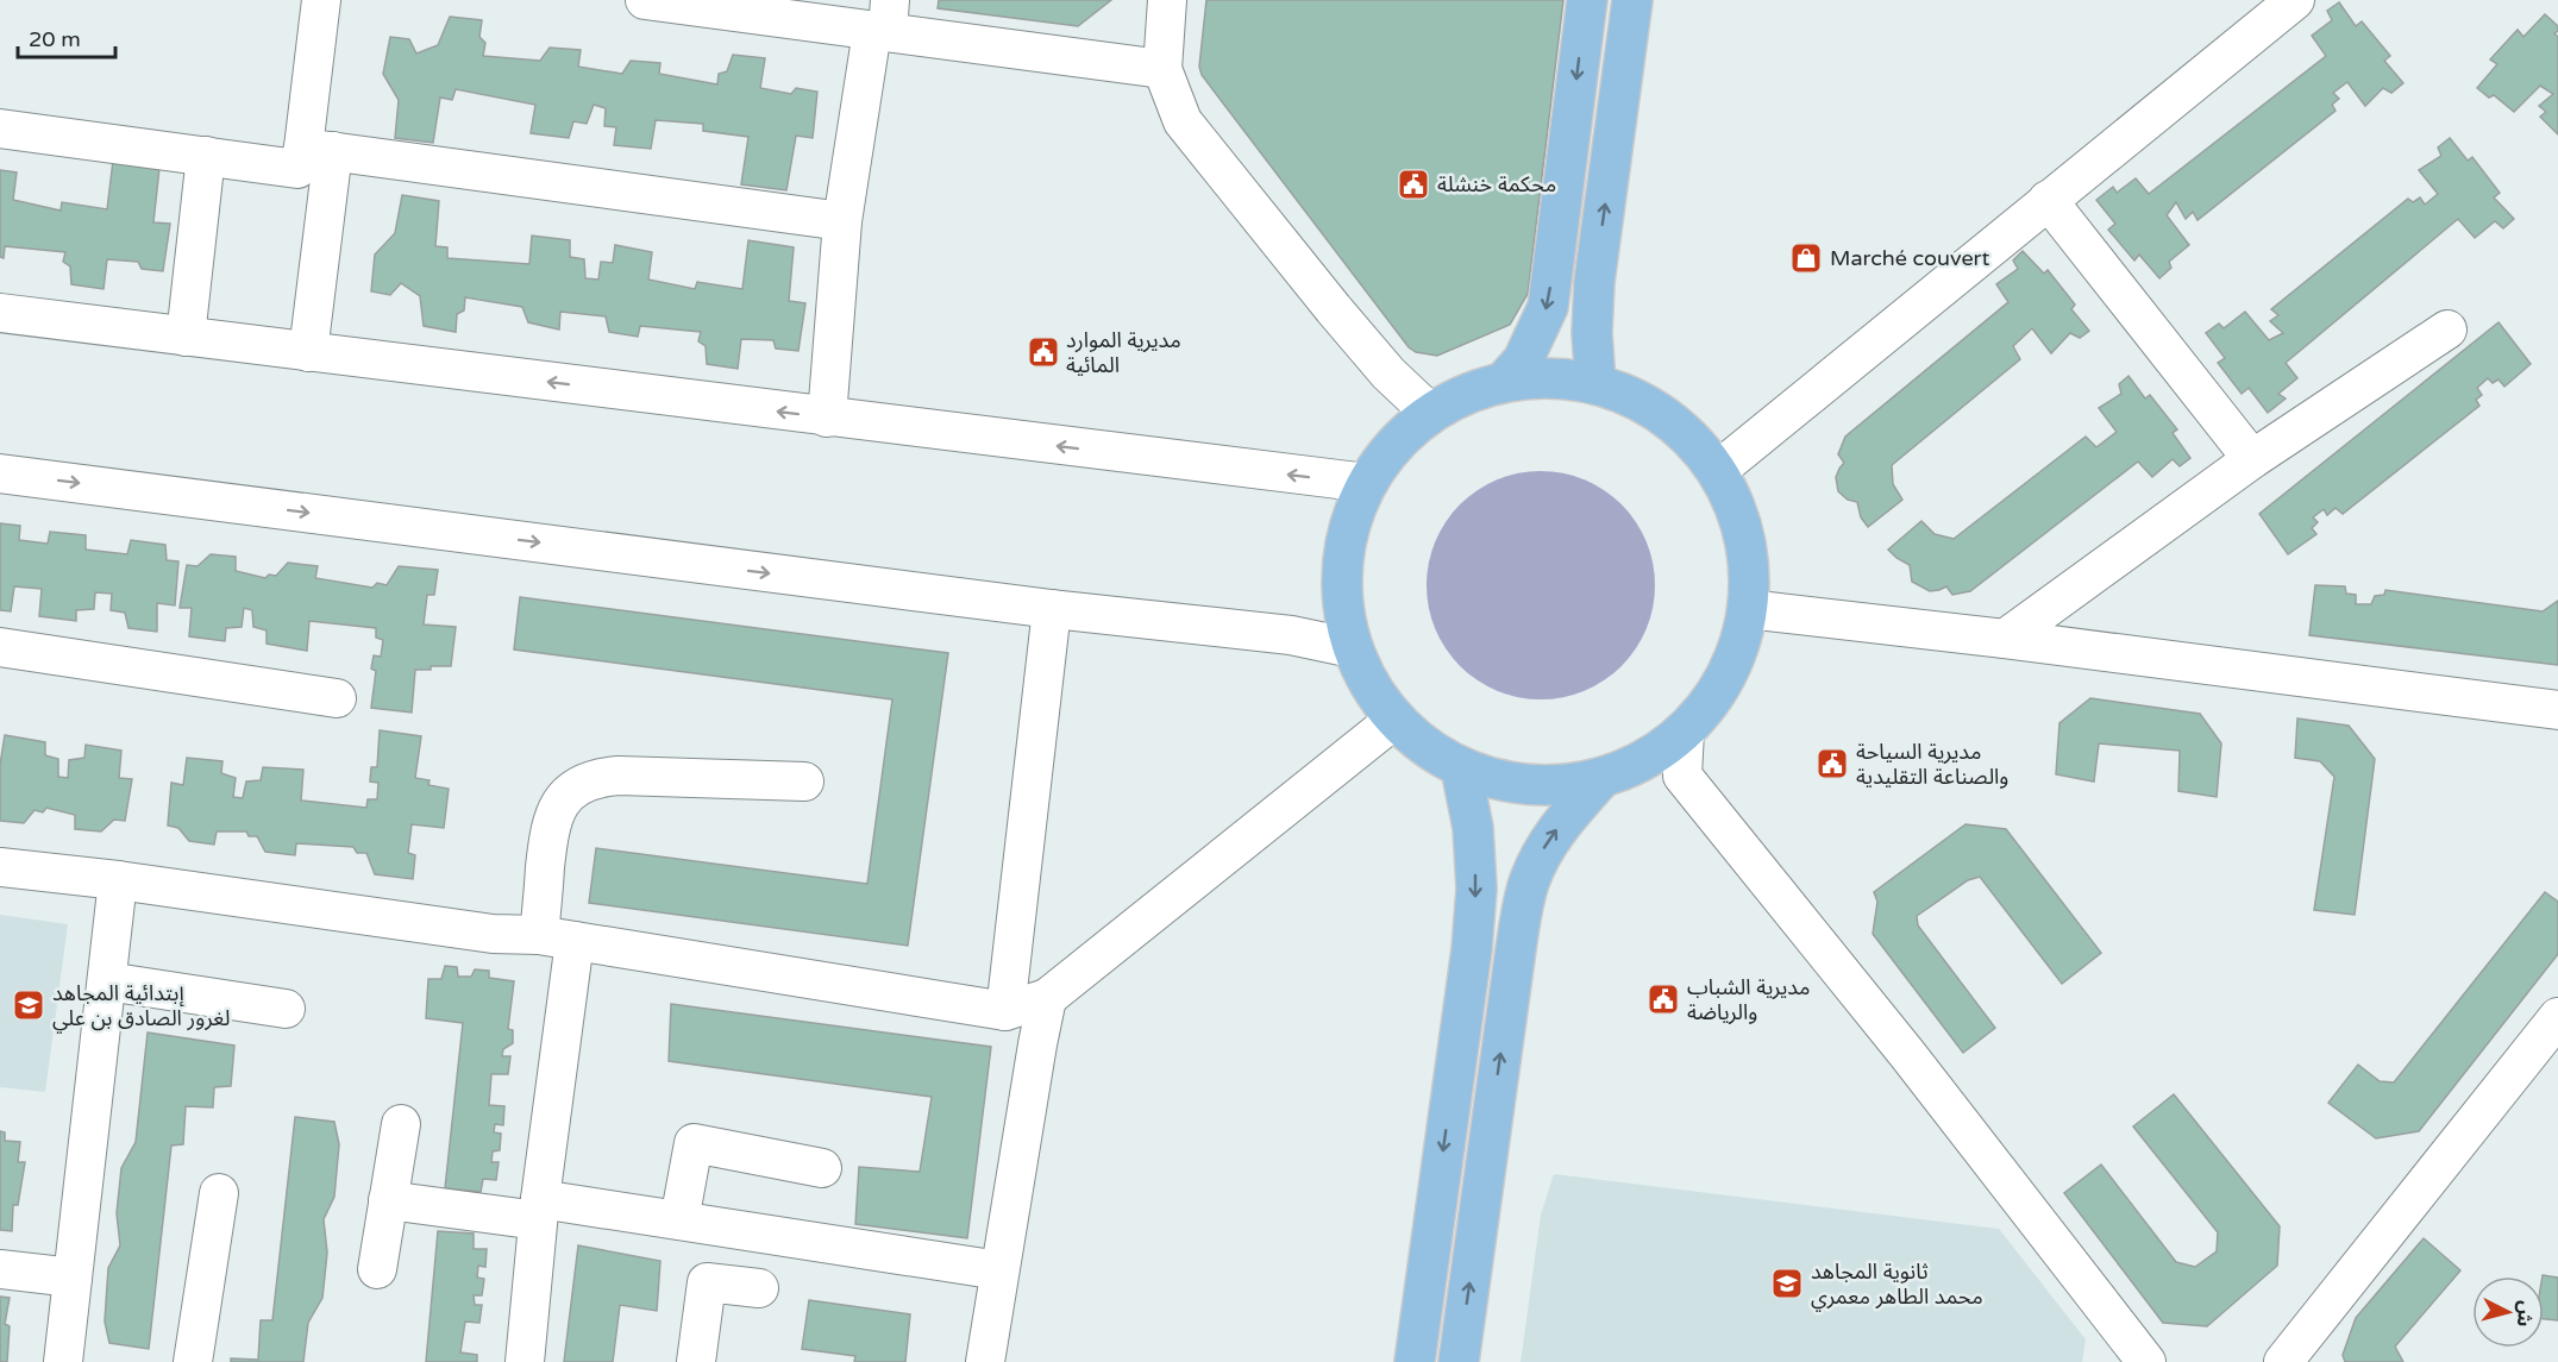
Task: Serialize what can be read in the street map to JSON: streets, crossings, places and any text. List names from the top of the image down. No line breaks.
{"places":{"public building":["محكمة خنشلة","مديرية الموارد المائية","مديرية السياحة والصناعة التقليدية","مديرية الشباب والرياضة"],"shop":["Marché couvert"],"school or university":["إبتدائية المجاهد لغرور الصادق بن علي","ثانوية المجاهد محمد الطاهر معمري"]},"scale_bar":"20 m","north":"right"}
